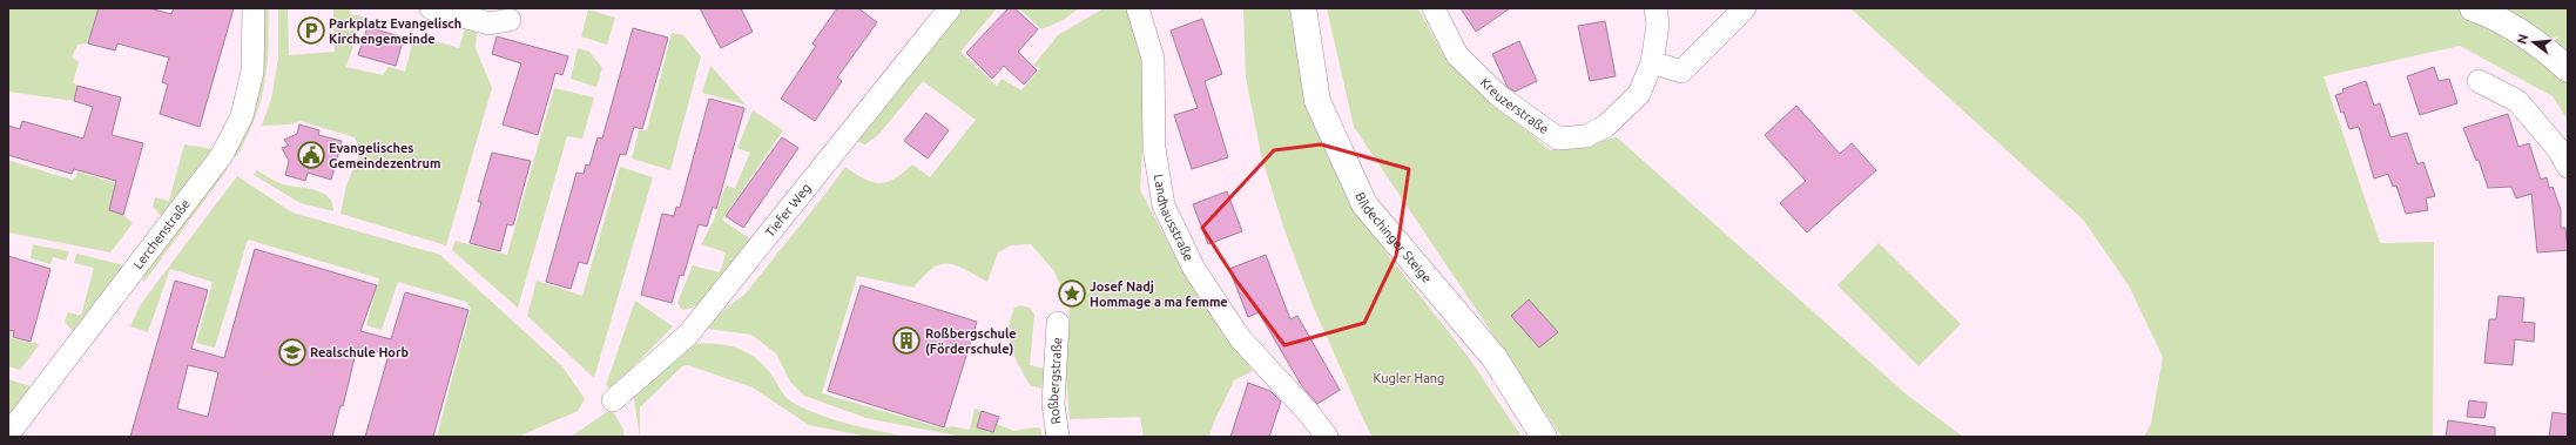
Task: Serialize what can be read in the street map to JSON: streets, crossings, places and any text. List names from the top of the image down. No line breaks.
{"streets":{"street":["Kreuzerstraße","Tiefer Weg","Landhausstraße","Lerchenstraße","Bildechinger Steige","Roßbergstraße"]},"parks":["Kugler Hang"],"places":{"parking":["Parkplatz Evangelisch Kirchengemeinde"],"public building":["Evangelisches Gemeindezentrum"],"place":["Josef Nadj Hommage a ma femme"],"building":["Roßbergschule (Förderschule)"],"school or university":["Realschule Horb"]},"north":"left"}
